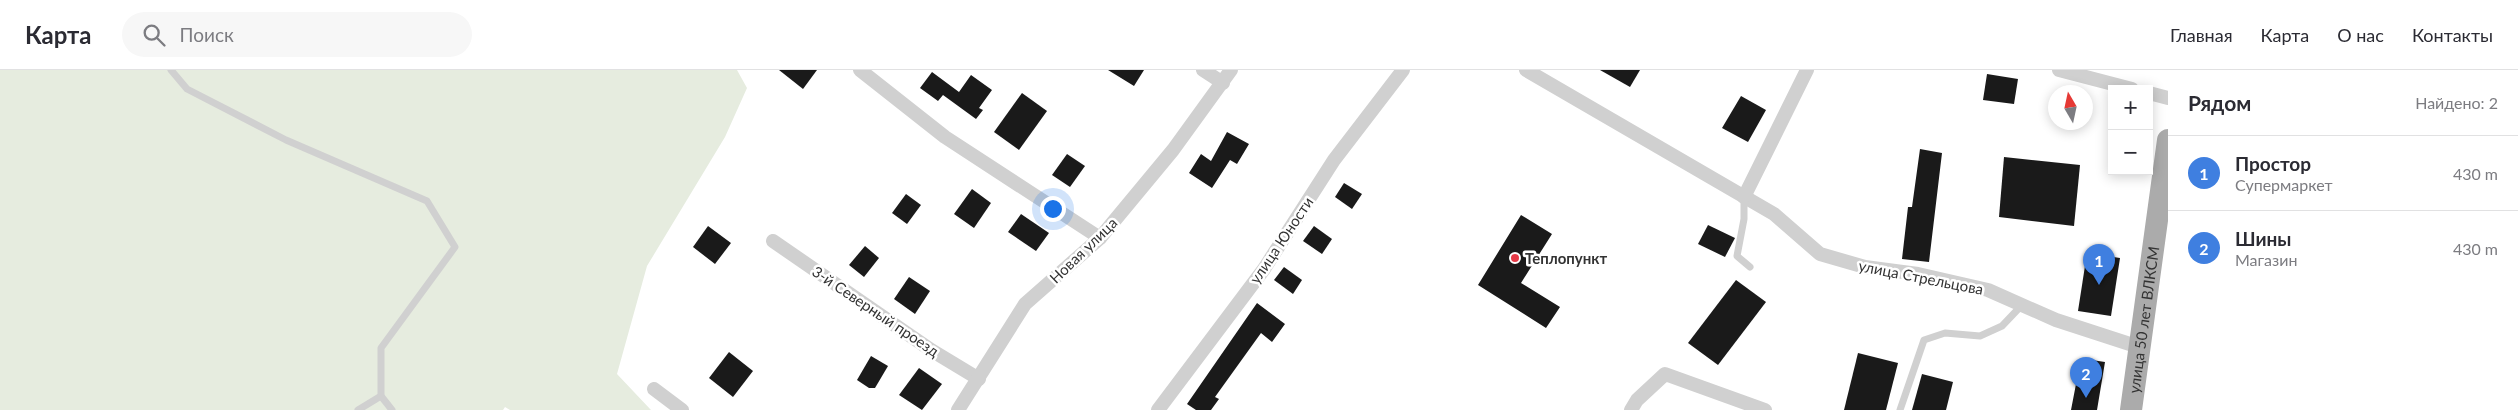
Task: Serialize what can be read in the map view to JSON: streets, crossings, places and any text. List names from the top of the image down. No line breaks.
{"streets":{"main road":["улица 50 лет ВЛКСМ"],"street":["улица Юности","Новая улица","улица Стрельцова","3-й Северный проезд"]},"crossings":[["Новая улица","3-й Северный проезд"],["улица Стрельцова","улица 50 лет ВЛКСМ"]],"places":["Теплопункт"],"north":"top","page":{"header":"Карта","search":"Поиск","nav":["Главная","Карта","О нас","Контакты"],"heading":["Рядом","Найдено: 2"],"map_buttons":["+","−"],"list":[{"mark":"1","name":"Простор","note":"Супермаркет","value":"430 m"},{"mark":"2","name":"Шины","note":"Магазин","value":"430 m"}],"pins":["1","2"]}}
